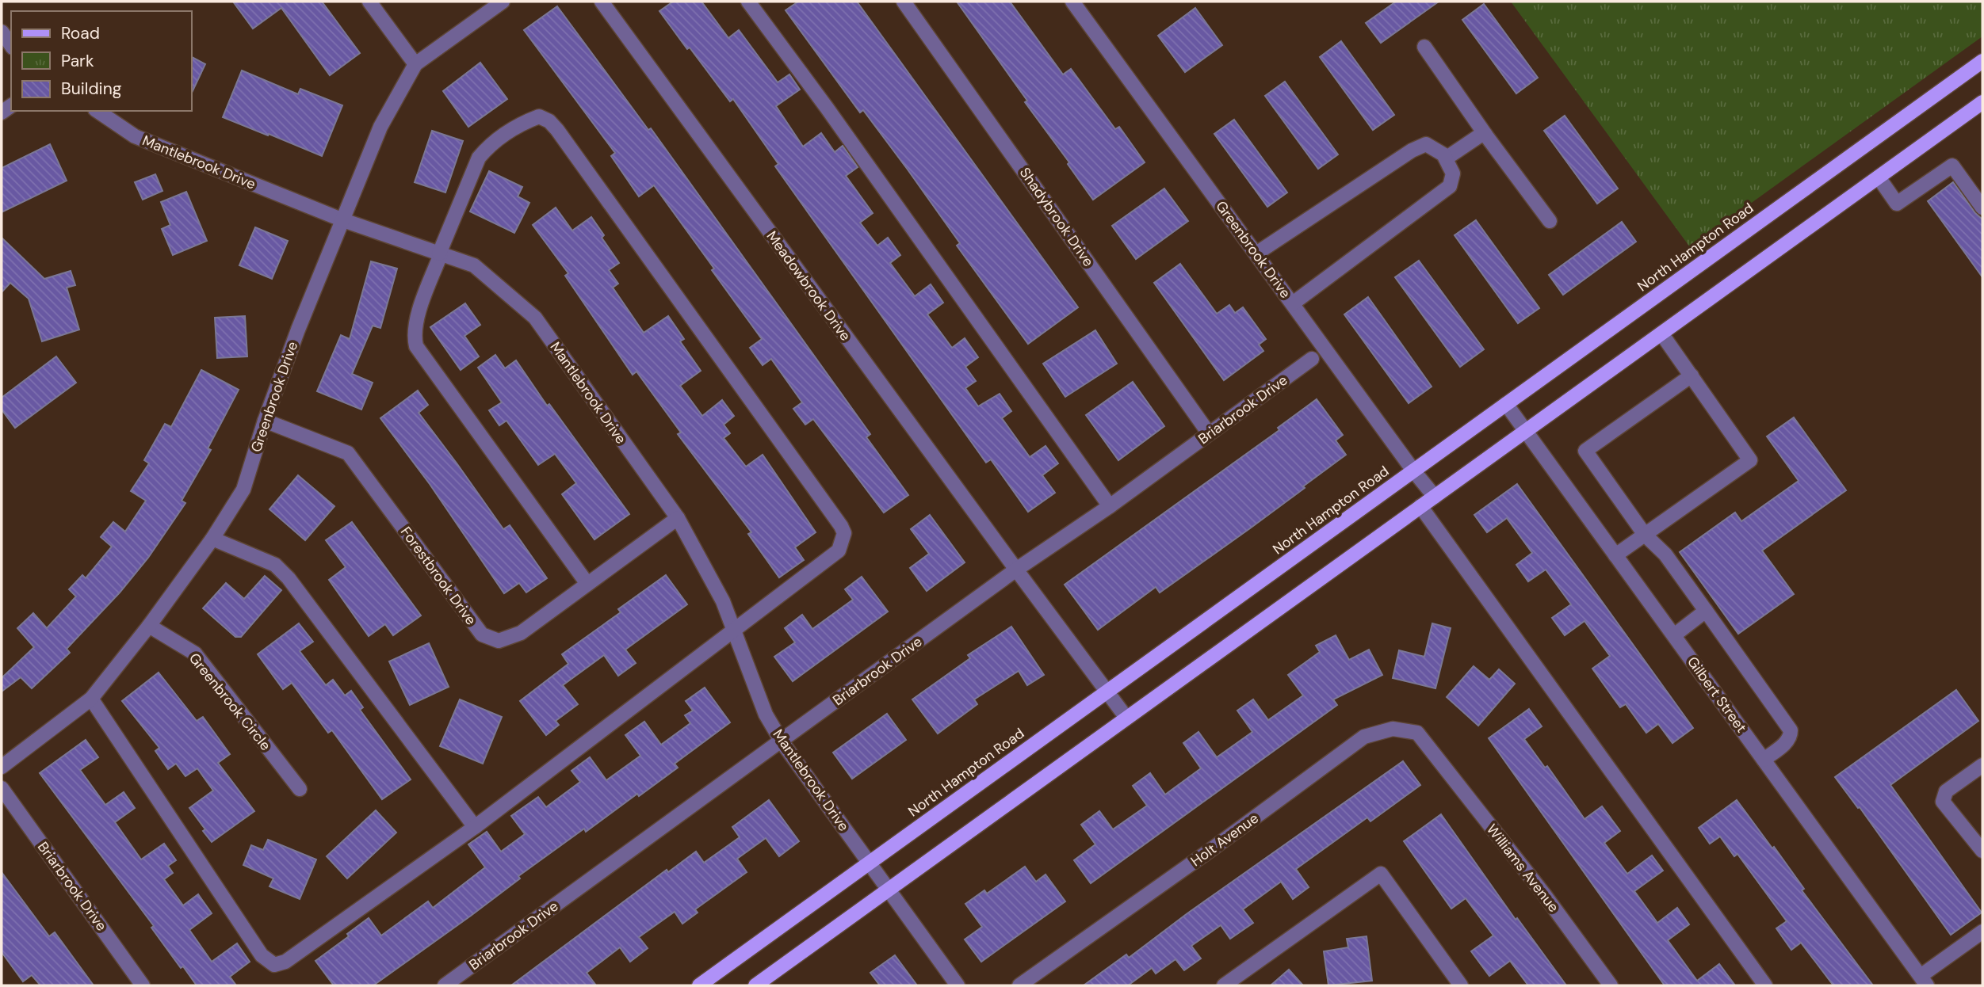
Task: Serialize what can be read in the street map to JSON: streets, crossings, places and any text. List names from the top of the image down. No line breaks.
{"streets":{"main road":["North Hampton Road"],"street":["Mantlebrook Drive","Shadybrook Drive","Greenbrook Drive","Meadowbrook Drive","Briarbrook Drive","Forestbrook Drive","Gilbert Street","Greenbrook Circle","Holt Avenue","Williams Avenue"]},"crossings":[["Mantlebrook Drive","North Hampton Road"],["Mantlebrook Drive","Greenbrook Drive"],["Mantlebrook Drive","Briarbrook Drive"],["Mantlebrook Drive","Forestbrook Drive"],["Shadybrook Drive","Briarbrook Drive"],["North Hampton Road","Greenbrook Drive"],["North Hampton Road","Meadowbrook Drive"],["North Hampton Road","Gilbert Street"],["Greenbrook Drive","Forestbrook Drive"],["Greenbrook Drive","Greenbrook Circle"],["Meadowbrook Drive","Briarbrook Drive"],["Holt Avenue","Williams Avenue"]],"legend":["Road","Park","Building"]}
